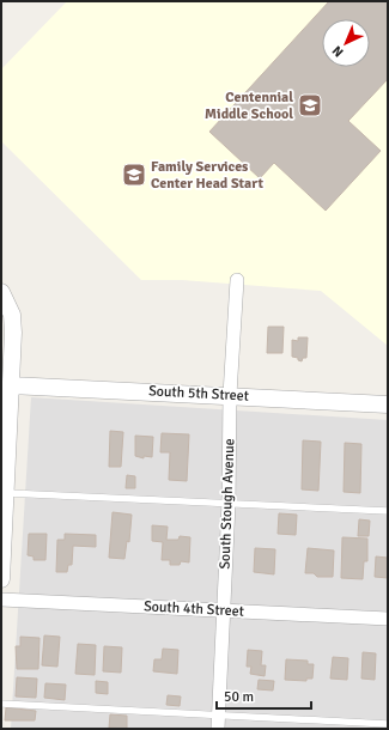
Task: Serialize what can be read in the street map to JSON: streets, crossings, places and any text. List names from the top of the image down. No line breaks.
{"streets":{"street":["South 5th Street","South Stough Avenue","South 4th Street"]},"crossings":[["South 5th Street","South Stough Avenue"],["South Stough Avenue","South 4th Street"]],"places":{"school or university":["Centennial Middle School","Family Services Center Head Start"]},"scale_bar":"50 m","north":"bottom left"}
